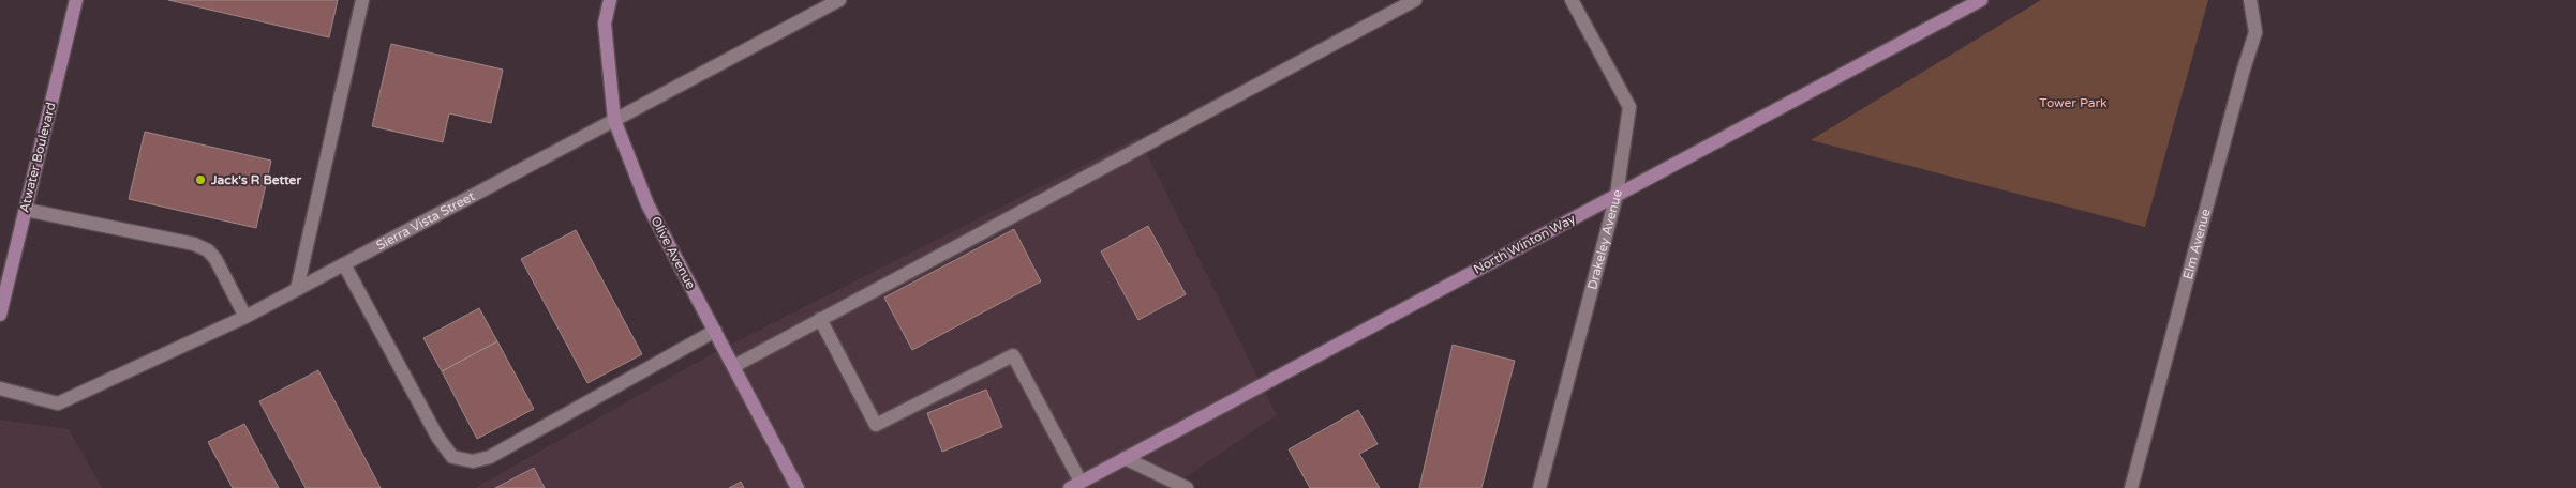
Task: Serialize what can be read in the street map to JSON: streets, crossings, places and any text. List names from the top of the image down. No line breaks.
{"streets":{"main road":["Atwater Boulevard","North Winton Way","Olive Avenue"],"street":["Sierra Vista Street","Drakeley Avenue","Elm Avenue"]},"crossings":[["Sierra Vista Street","Olive Avenue"],["Drakeley Avenue","North Winton Way"]],"parks":["Tower Park"],"places":["Jack's R Better"]}
